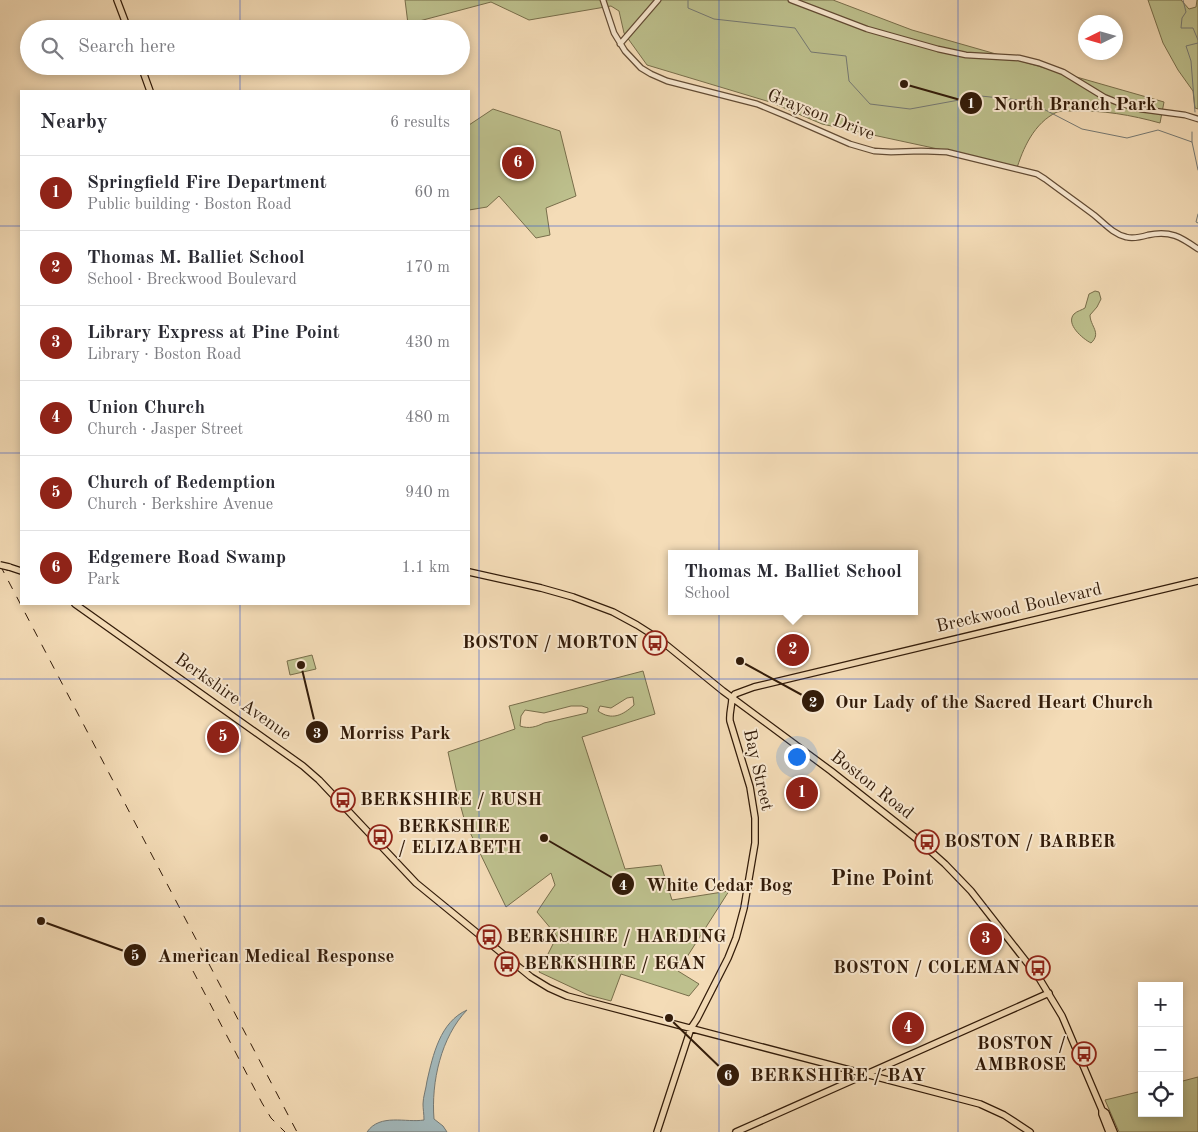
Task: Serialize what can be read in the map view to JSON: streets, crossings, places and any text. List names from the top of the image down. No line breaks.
{"streets":{"main road":["Breckwood Boulevard","Berkshire Avenue","Bay Street","Boston Road"],"street":["Grayson Drive"]},"crossings":[["Breckwood Boulevard","Bay Street"],["Breckwood Boulevard","Boston Road"],["Berkshire Avenue","Bay Street"],["Bay Street","Boston Road"]],"districts":["Pine Point"],"places":{"other":["North Branch Park","Our Lady of the Sacred Heart Church","Morriss Park","White Cedar Bog","American Medical Response","BERKSHIRE / BAY"],"bus stop":["BOSTON / MORTON","BERKSHIRE / RUSH","BERKSHIRE / ELIZABETH","BOSTON / BARBER","BERKSHIRE / HARDING","BERKSHIRE / EGAN","BOSTON / COLEMAN","BOSTON / AMBROSE"]},"north":"left","page":{"search":"Search here","heading":["Nearby","6 results"],"pins":["6","2","5","1","3","4"],"list":[{"mark":"1","name":"Springfield Fire Department","note":"Public building · Boston Road","value":"60 m"},{"mark":"2","name":"Thomas M. Balliet School","note":"School · Breckwood Boulevard","value":"170 m"},{"mark":"3","name":"Library Express at Pine Point","note":"Library · Boston Road","value":"430 m"},{"mark":"4","name":"Union Church","note":"Church · Jasper Street","value":"480 m"},{"mark":"5","name":"Church of Redemption","note":"Church · Berkshire Avenue","value":"940 m"},{"mark":"6","name":"Edgemere Road Swamp","note":"Park","value":"1.1 km"}],"popup":["Thomas M. Balliet School","School"],"map_buttons":["+","−"]}}
